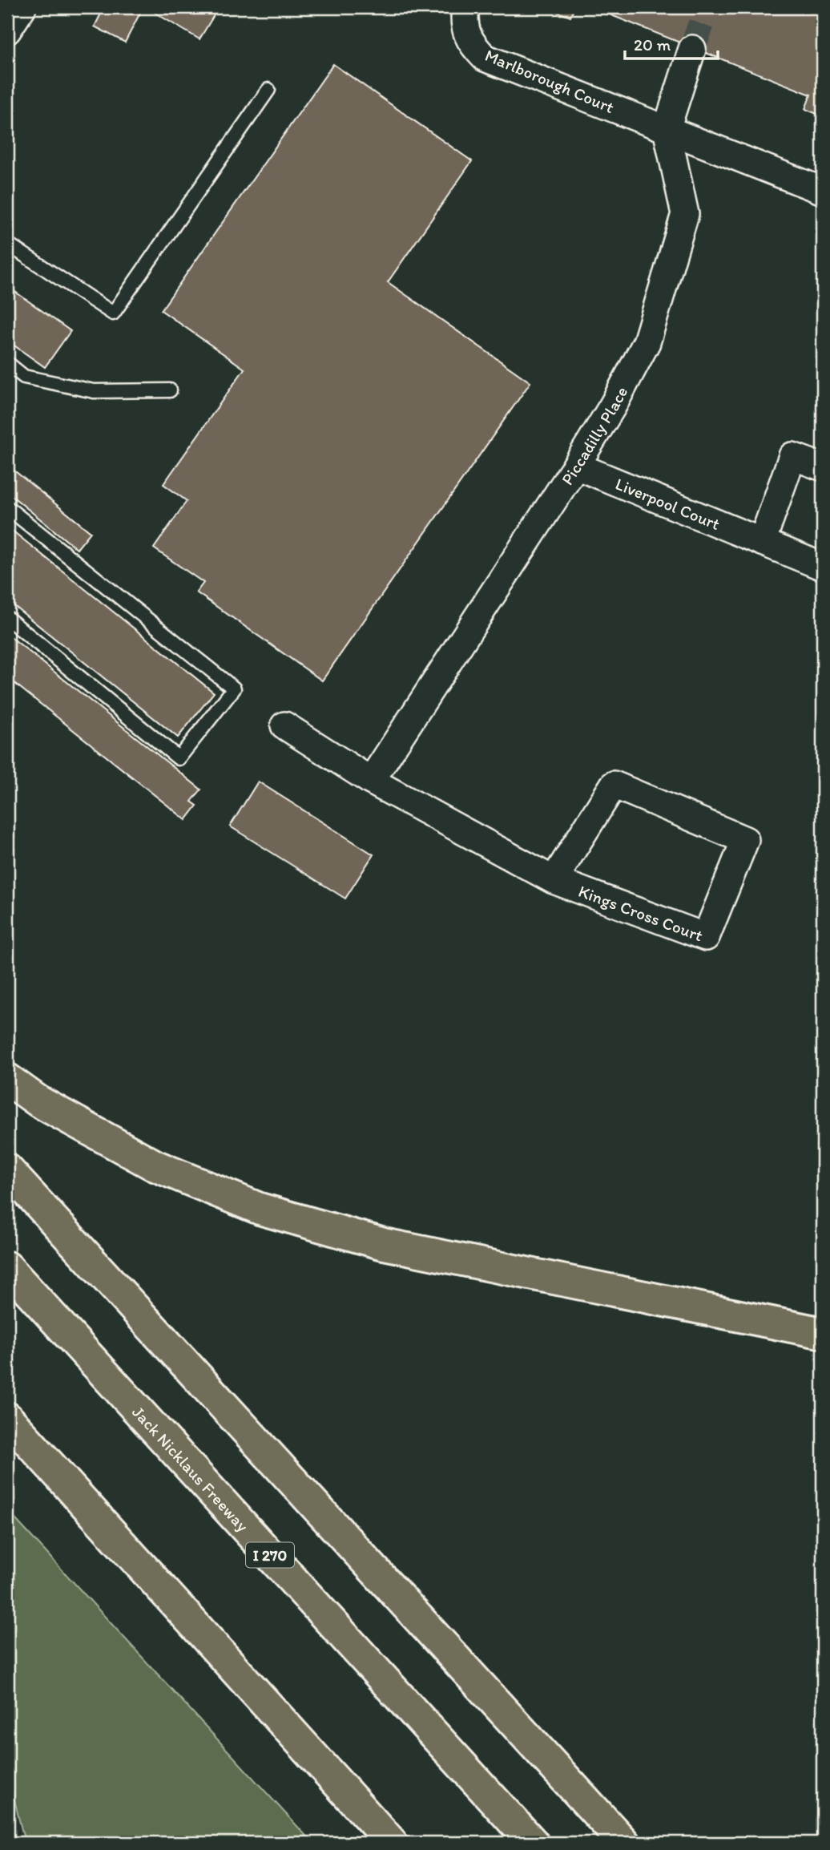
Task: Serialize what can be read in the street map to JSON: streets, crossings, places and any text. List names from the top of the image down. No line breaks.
{"streets":{"highway":["Jack Nicklaus Freeway","I 270"],"street":["Marlborough Court","Piccadilly Place","Liverpool Court","Kings Cross Court"]},"crossings":[["Marlborough Court","Piccadilly Place"],["Piccadilly Place","Liverpool Court"],["Piccadilly Place","Kings Cross Court"]],"scale_bar":"20 m"}
